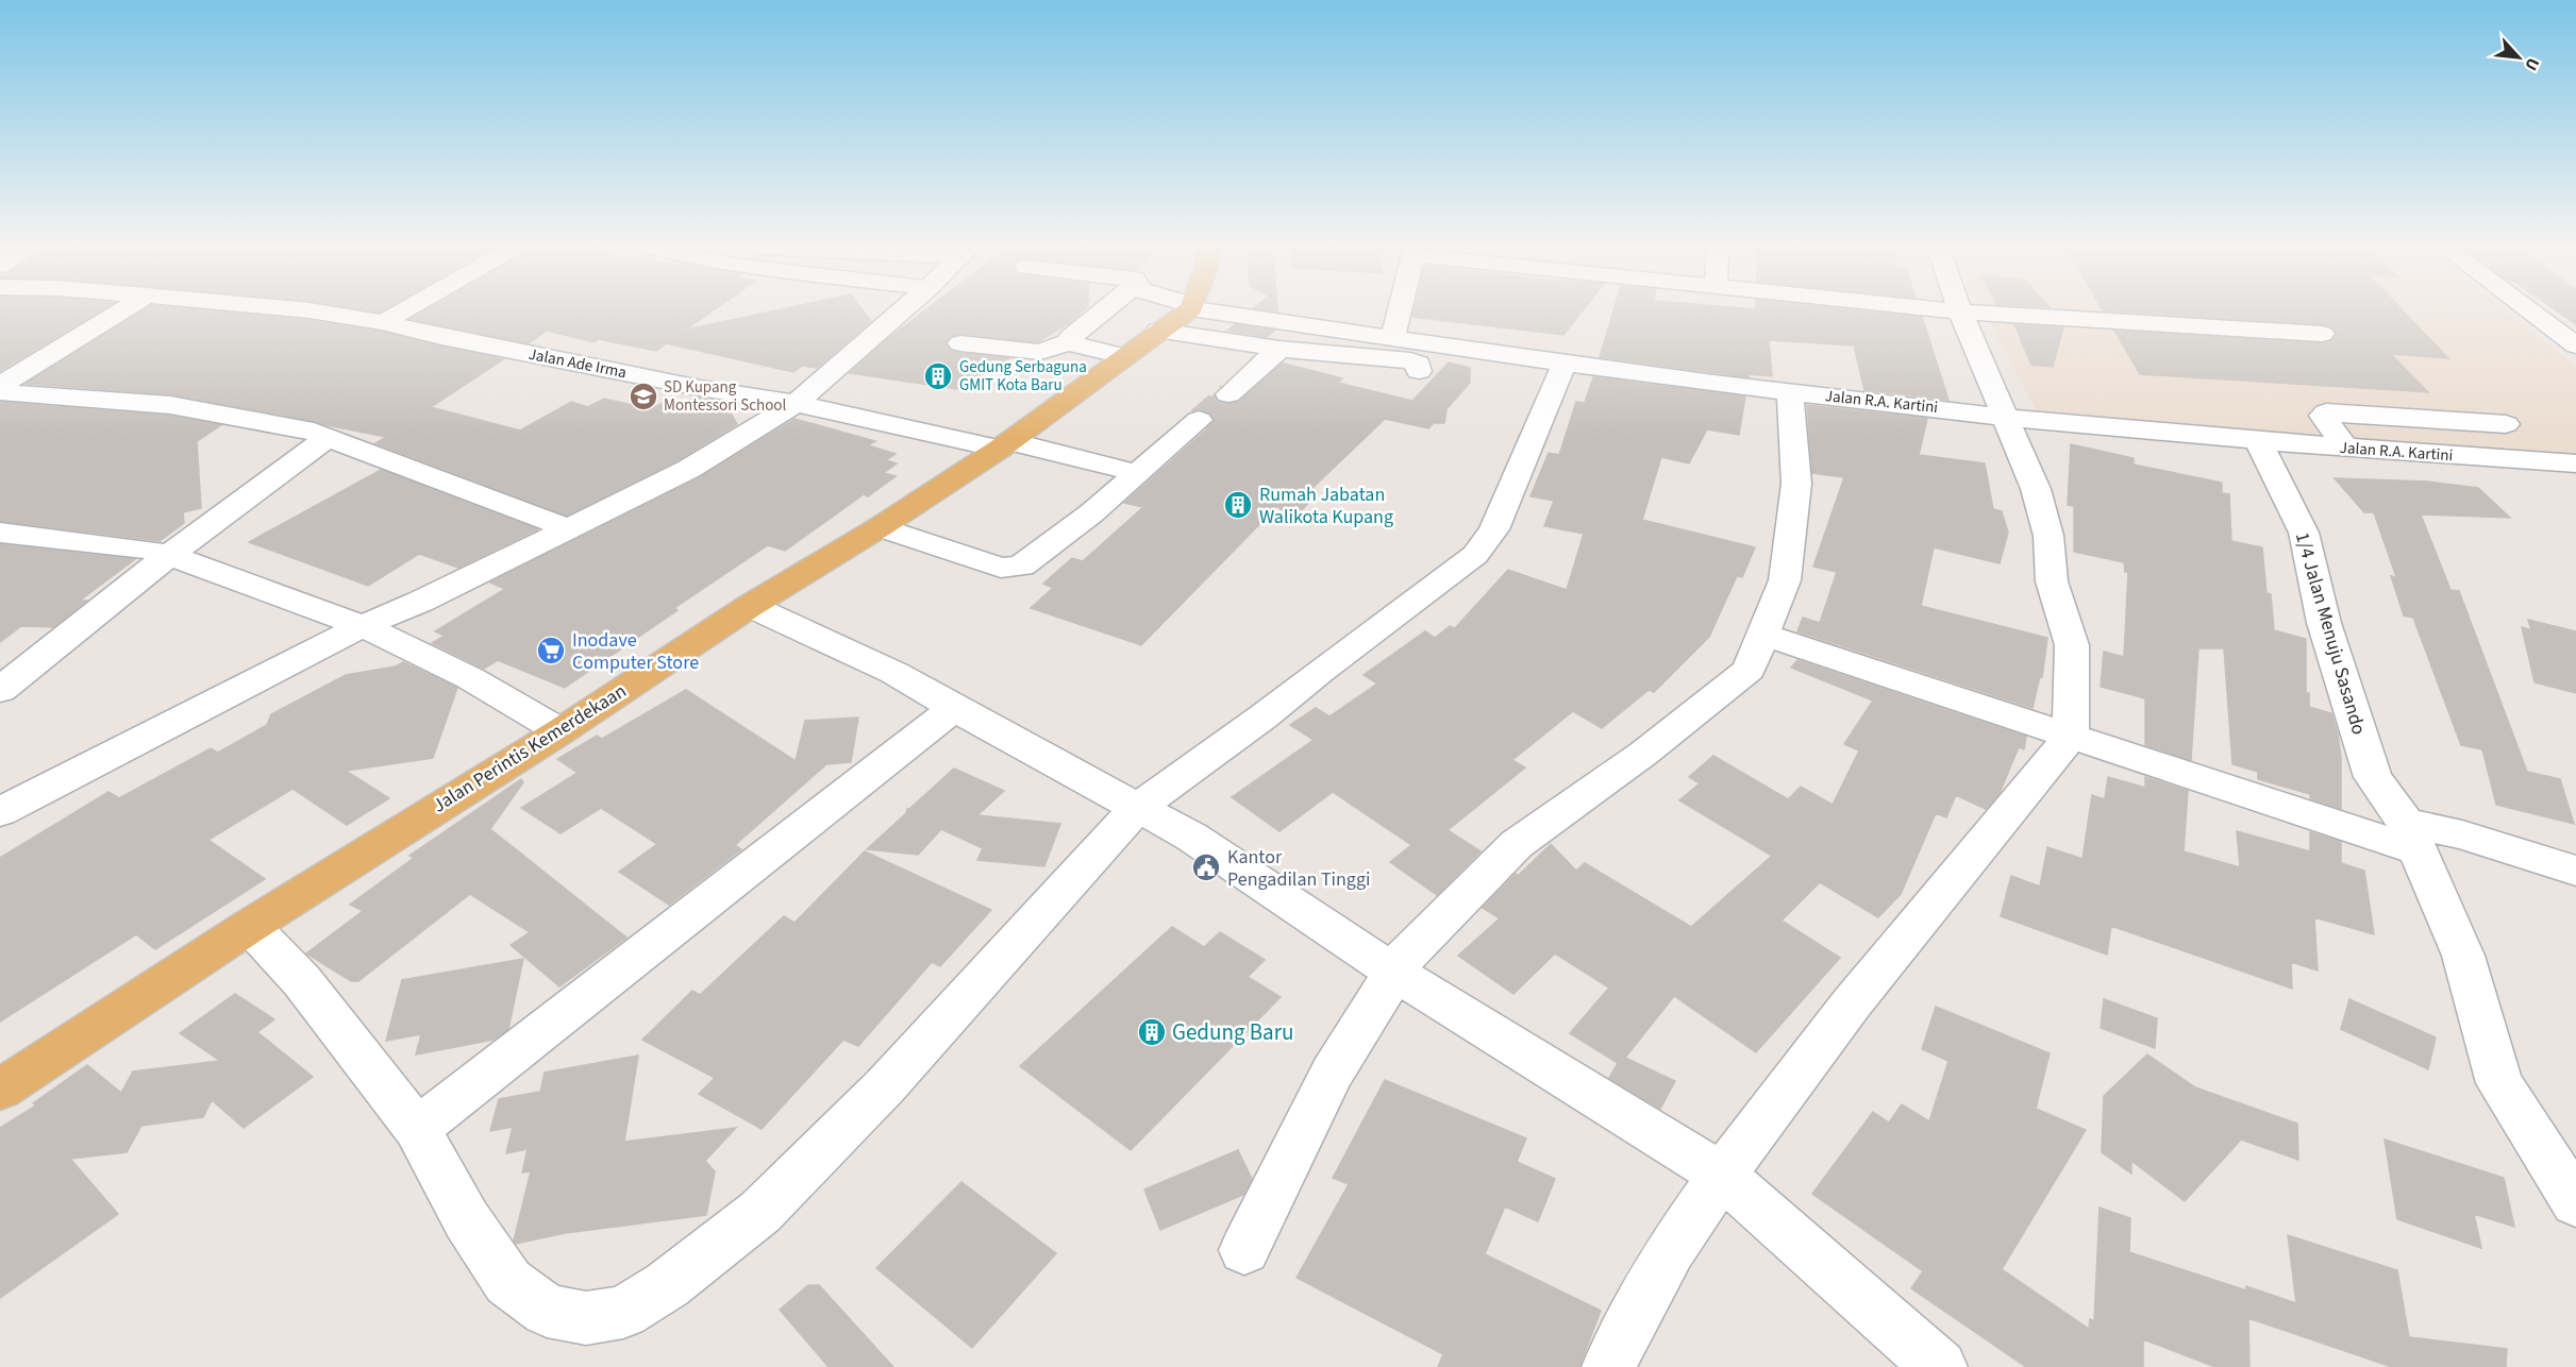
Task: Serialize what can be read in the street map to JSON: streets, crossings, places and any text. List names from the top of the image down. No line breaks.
{"streets":{"main road":["Jalan Perintis Kemerdekaan"],"street":["Jalan Ade Irma","Jalan R.A. Kartini","1/4 Jalan Menuju Sasando"]},"crossings":[["Jalan Ade Irma","Jalan Perintis Kemerdekaan"],["Jalan R.A. Kartini","1/4 Jalan Menuju Sasando"]],"places":{"building":["Gedung Serbaguna GMIT Kota Baru","Rumah Jabatan Walikota Kupang","Gedung Baru"],"school or university":["SD Kupang Montessori School"],"supermarket":["Inodave Computer Store"],"public building":["Kantor Pengadilan Tinggi"]},"north":"bottom right"}
